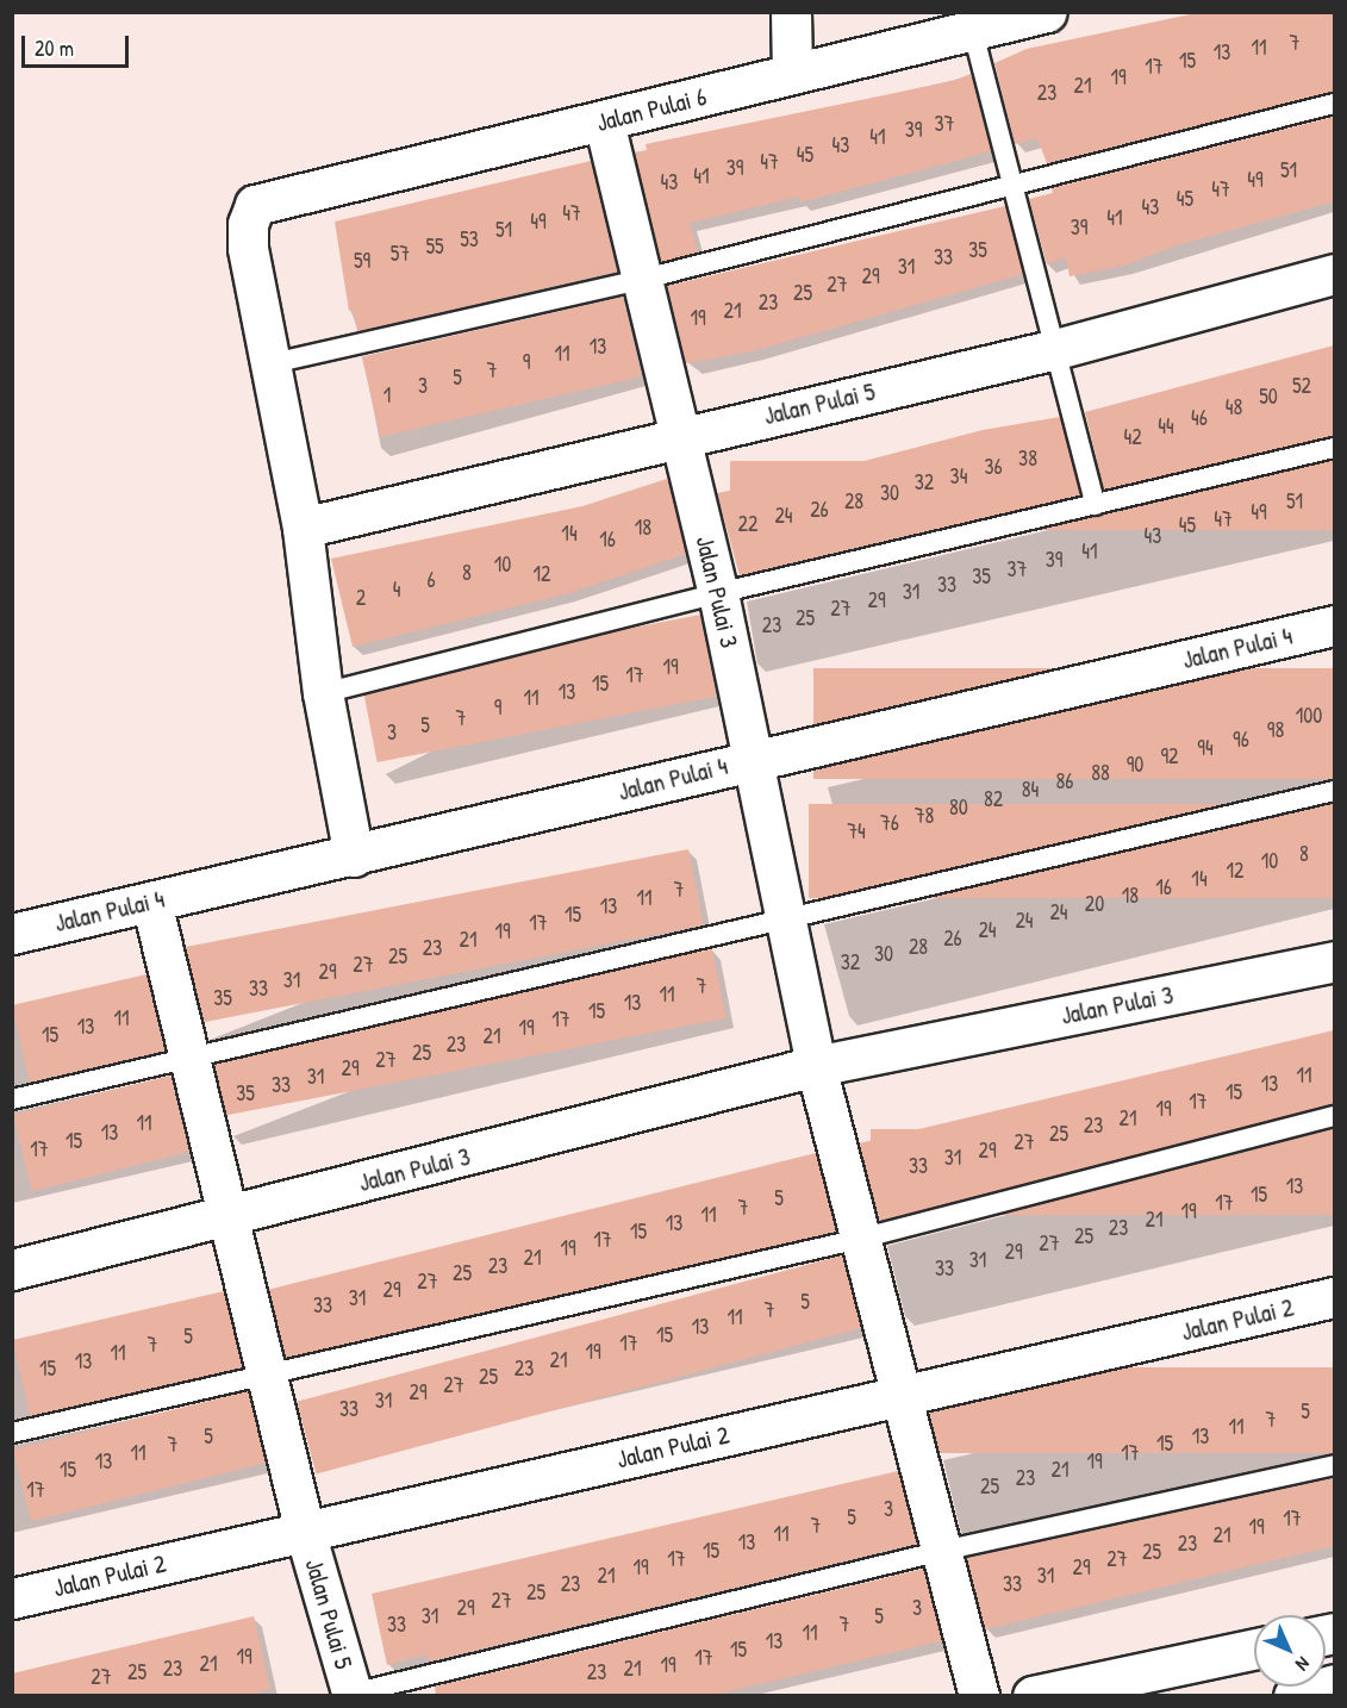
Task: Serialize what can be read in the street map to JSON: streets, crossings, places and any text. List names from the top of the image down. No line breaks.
{"streets":{"street":["Jalan Pulai 6","Jalan Pulai 5","Jalan Pulai 3","Jalan Pulai 4","Jalan Pulai 2"]},"crossings":[["Jalan Pulai 6","Jalan Pulai 3"],["Jalan Pulai 5","Jalan Pulai 3"],["Jalan Pulai 5","Jalan Pulai 4"],["Jalan Pulai 5","Jalan Pulai 2"],["Jalan Pulai 3","Jalan Pulai 4"]],"house_numbers":["7","11","13","15","17","19","21","23","37","39","41","43","45","47","39","51","41","49","43","47","45","43","47","41","49","39","51","53","55","35","57","33","59","31","29","27","25","23","21","19","13","11","9","7","5","3","52","1","50","48","46","44","42","38","36","34","32","30","28","51","26","49","24","47","22","45","18","14","43","16","41","39","10","37","8","12","35","6","33","4","31","2","29","27","25","23","19","17","15","13","11","9","100","7","5","98","3","96","94","92","90","88","86","84","82","80","78","76","74","8","10","12","14","16","7","18","11","20","13","24","15","24","17","24","19","26","21","28","23","30","25","32","27","29","31","7","33","11","35","13","15","11","17","13","19","15","21","23","25","27","29","11","31","13","33","15","35","17","19","21","11","23","13","25","15","27","17","29","31","33","13","15","5","17","7","19","11","21","13","23","15","25","17","27","19","29","21","31","23","33","25","27","29","31","5","33","7","11","13","15","5","17","7","19","11","21","13","15","23","25","27","29","31","33","5","7","11","5","13","15","7","11","17","13","19","15","21","23","25","17","3","5","17","7","19","11","21","13","23","15","25","17","27","19","29","21","31","23","33","25","27","29","3","31","5","33","7","11","13","15","19","17","21","19","23","21","25","23","27"],"scale_bar":"20 m","north":"bottom right"}
